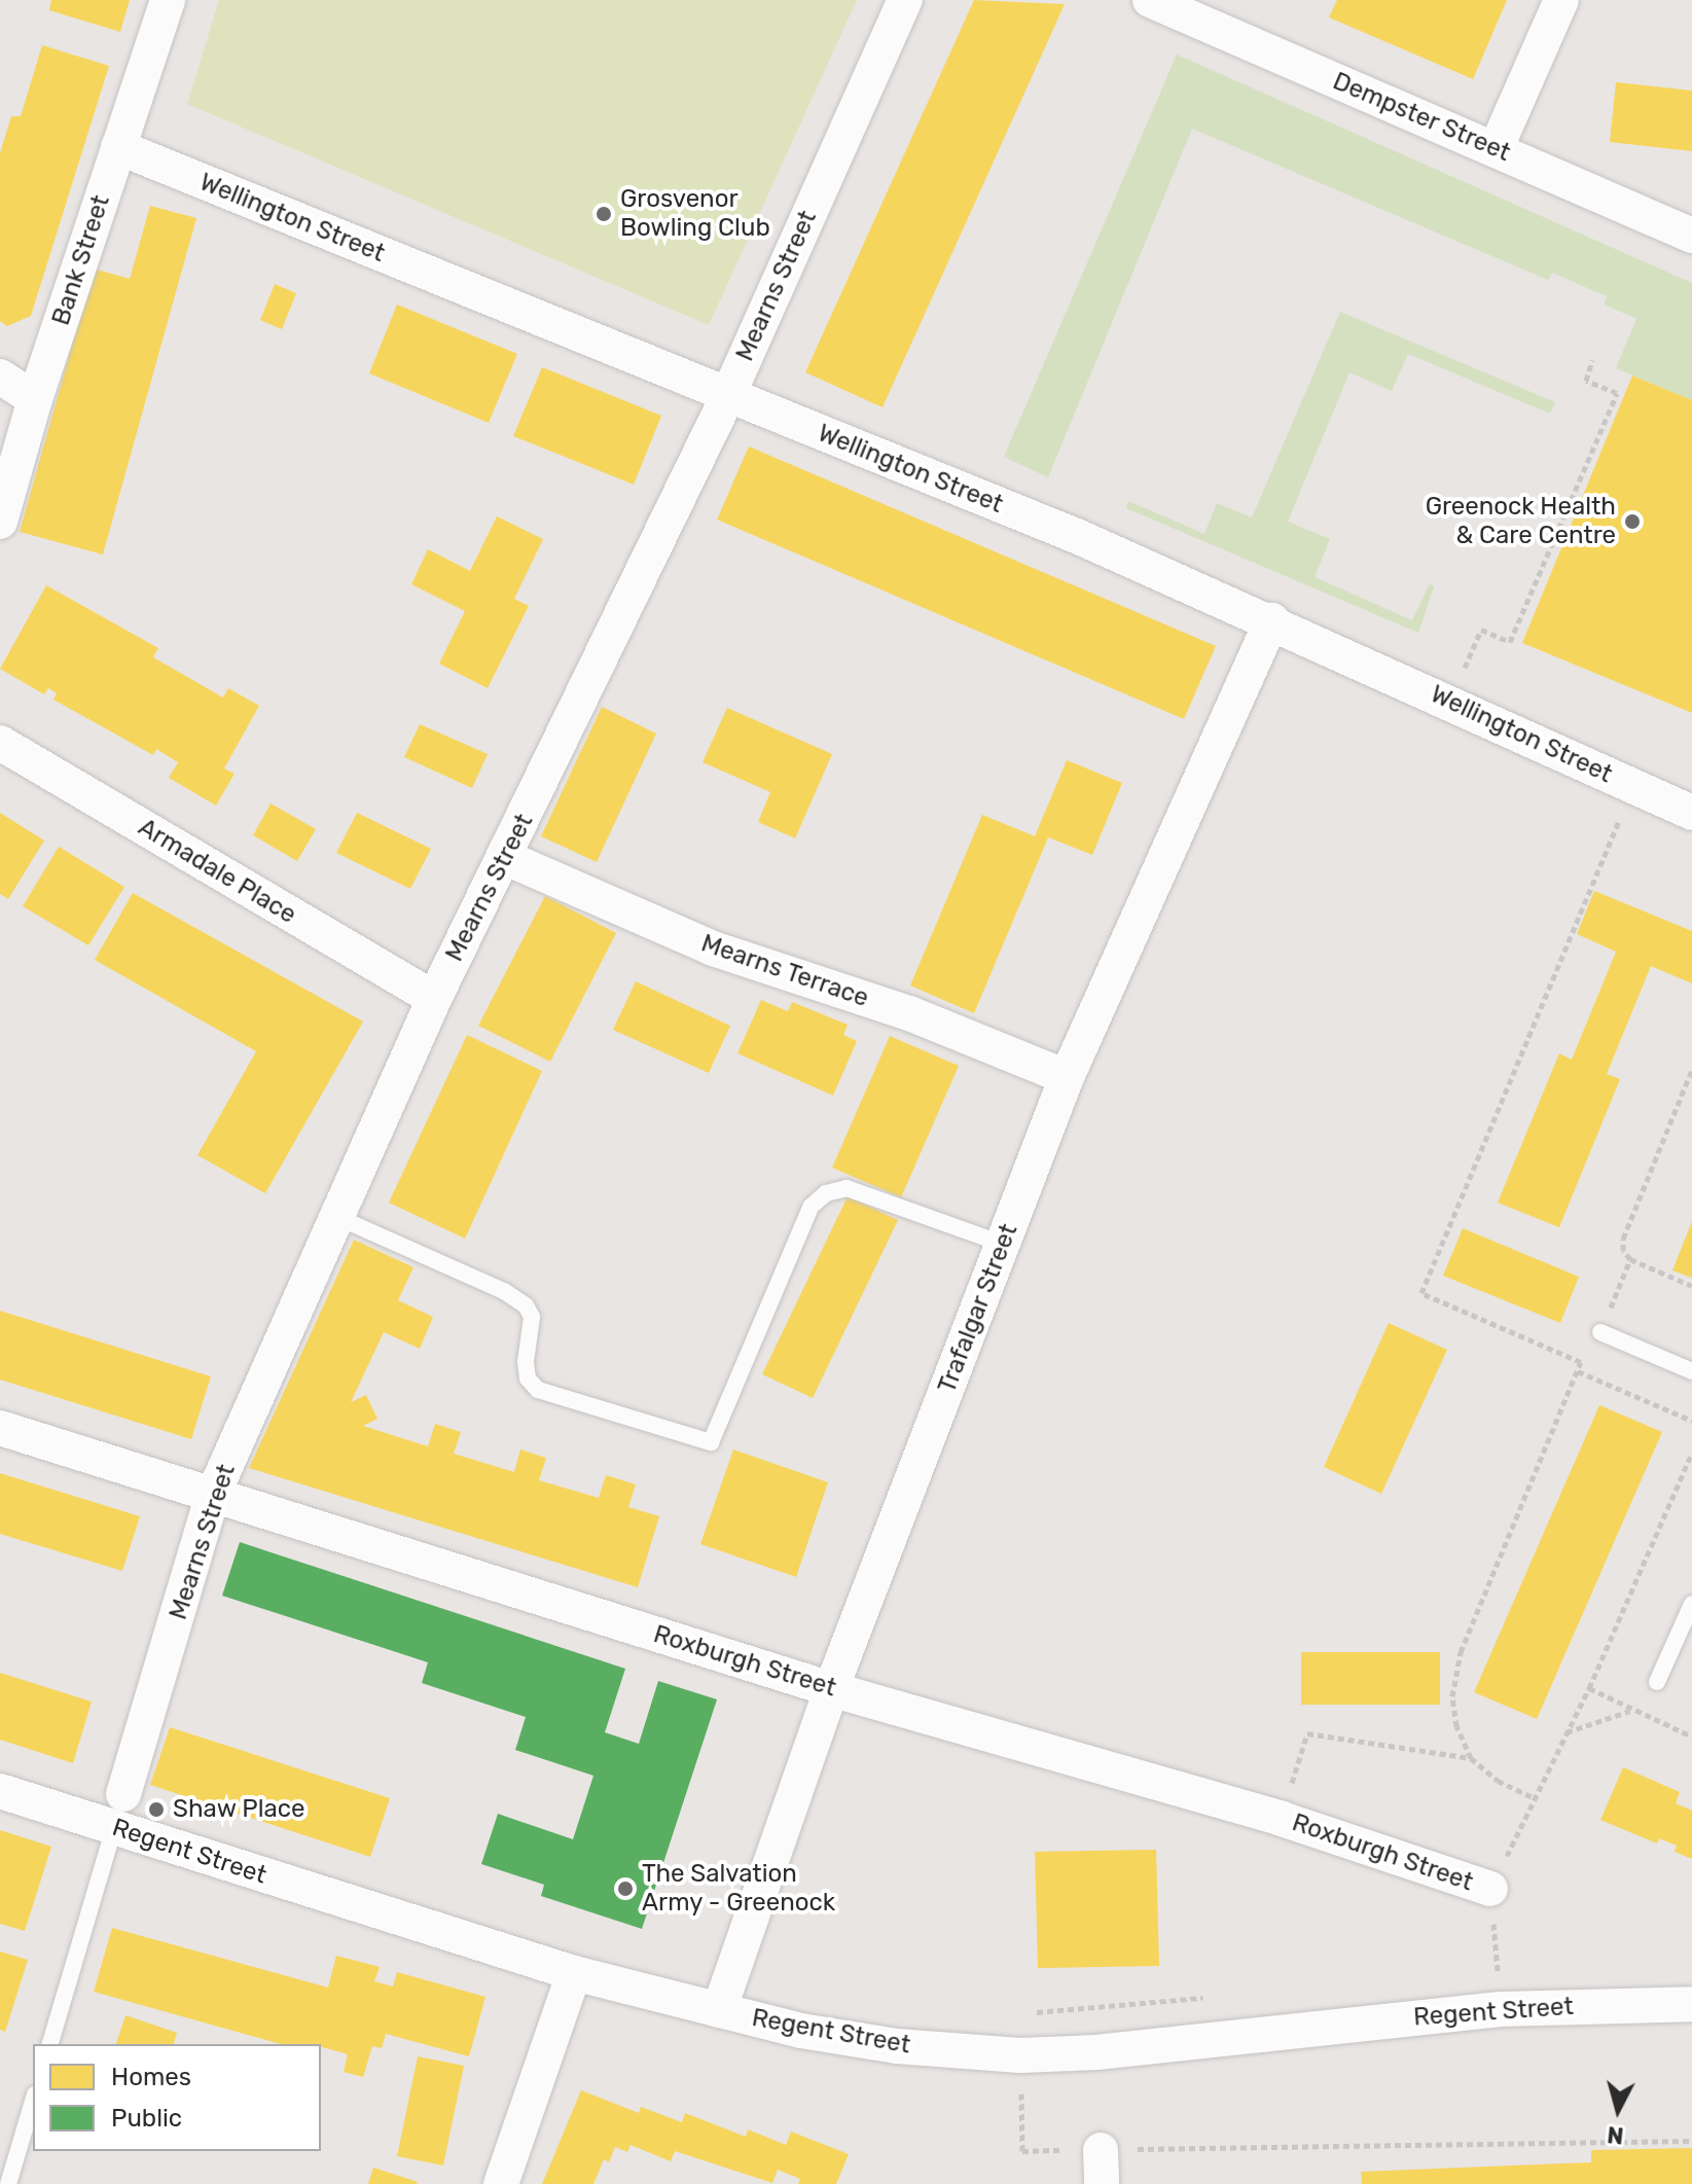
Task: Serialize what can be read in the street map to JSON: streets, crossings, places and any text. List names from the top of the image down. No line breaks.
{"streets":{"street":["Dempster Street","Wellington Street","Bank Street","Mearns Street","Armadale Place","Mearns Terrace","Trafalgar Street","Roxburgh Street","Regent Street"]},"crossings":[["Wellington Street","Bank Street"],["Wellington Street","Mearns Street"],["Wellington Street","Trafalgar Street"],["Mearns Street","Armadale Place"],["Mearns Street","Mearns Terrace"],["Mearns Street","Roxburgh Street"],["Mearns Street","Regent Street"],["Mearns Terrace","Trafalgar Street"],["Trafalgar Street","Roxburgh Street"],["Trafalgar Street","Regent Street"]],"places":["Grosvenor Bowling Club","Greenock Health & Care Centre","Shaw Place","The Salvation Army - Greenock"],"legend":["Homes","Public"],"north":"bottom"}
